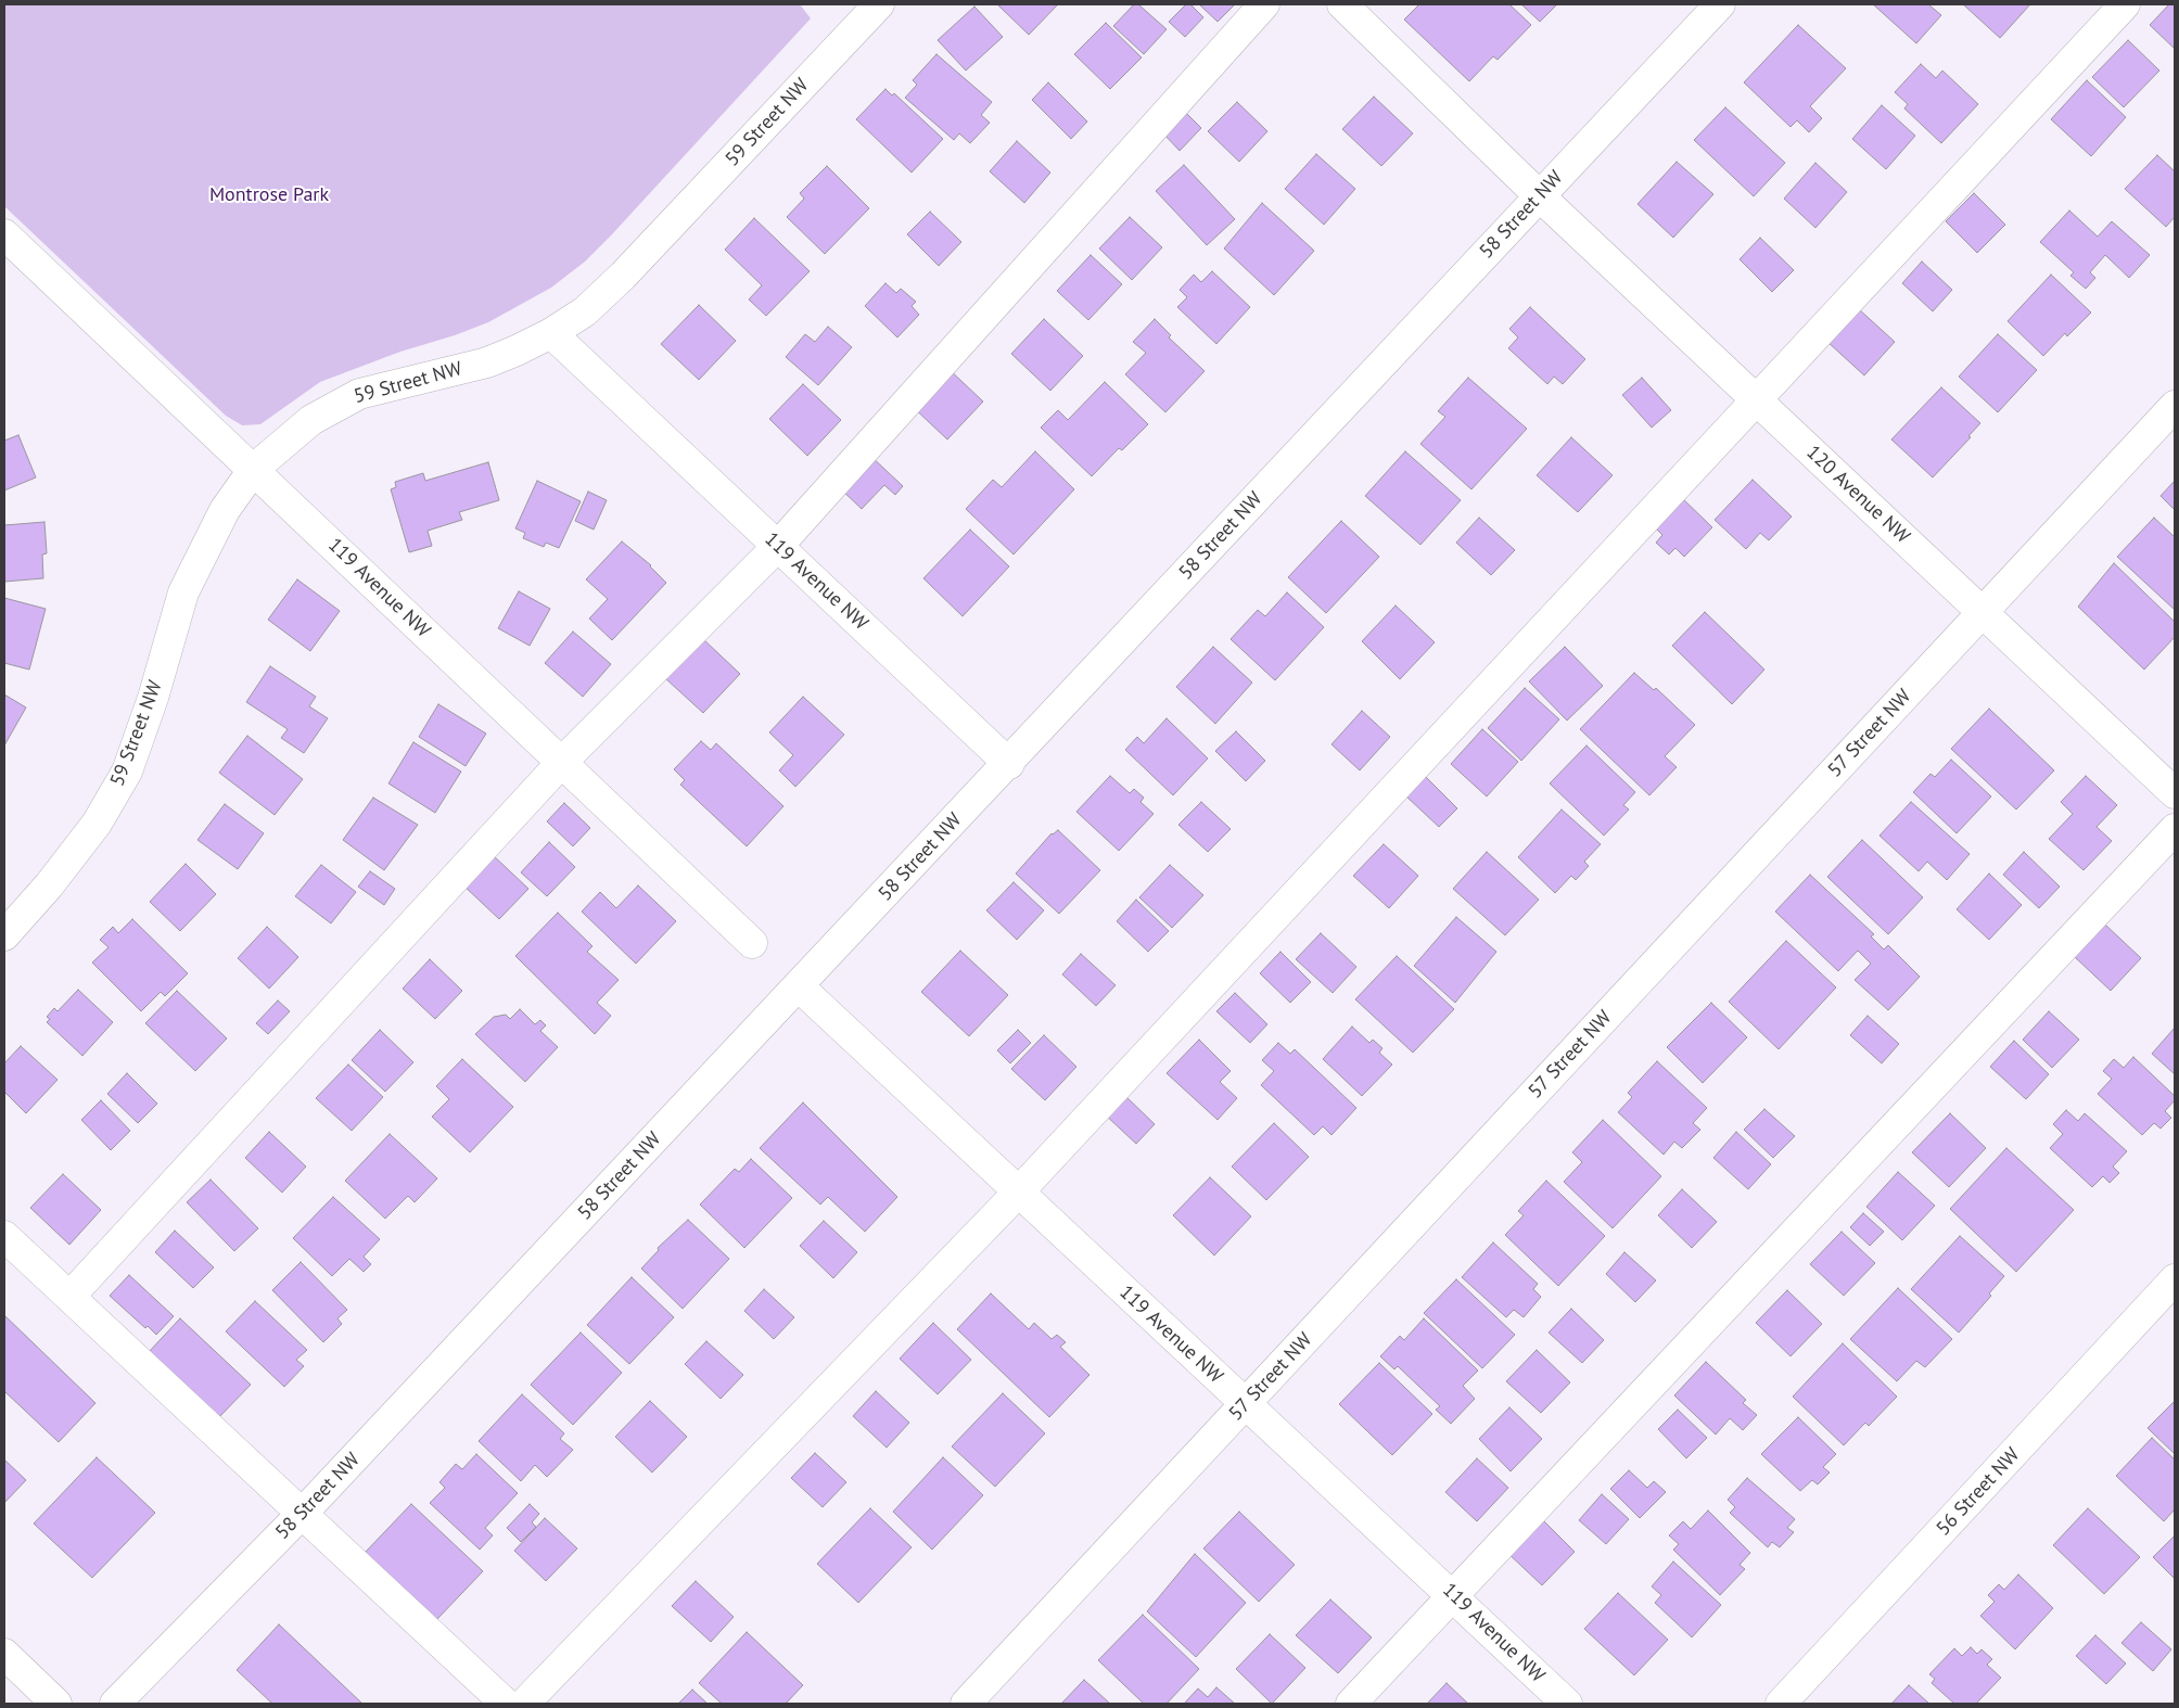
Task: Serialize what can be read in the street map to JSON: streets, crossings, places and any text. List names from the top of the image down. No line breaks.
{"streets":{"street":["59 Street NW","58 Street NW","120 Avenue NW","119 Avenue NW","57 Street NW","56 Street NW"]},"crossings":[["59 Street NW","119 Avenue NW"],["58 Street NW","120 Avenue NW"],["58 Street NW","119 Avenue NW"],["120 Avenue NW","57 Street NW"],["119 Avenue NW","57 Street NW"]],"parks":["Montrose Park"]}
